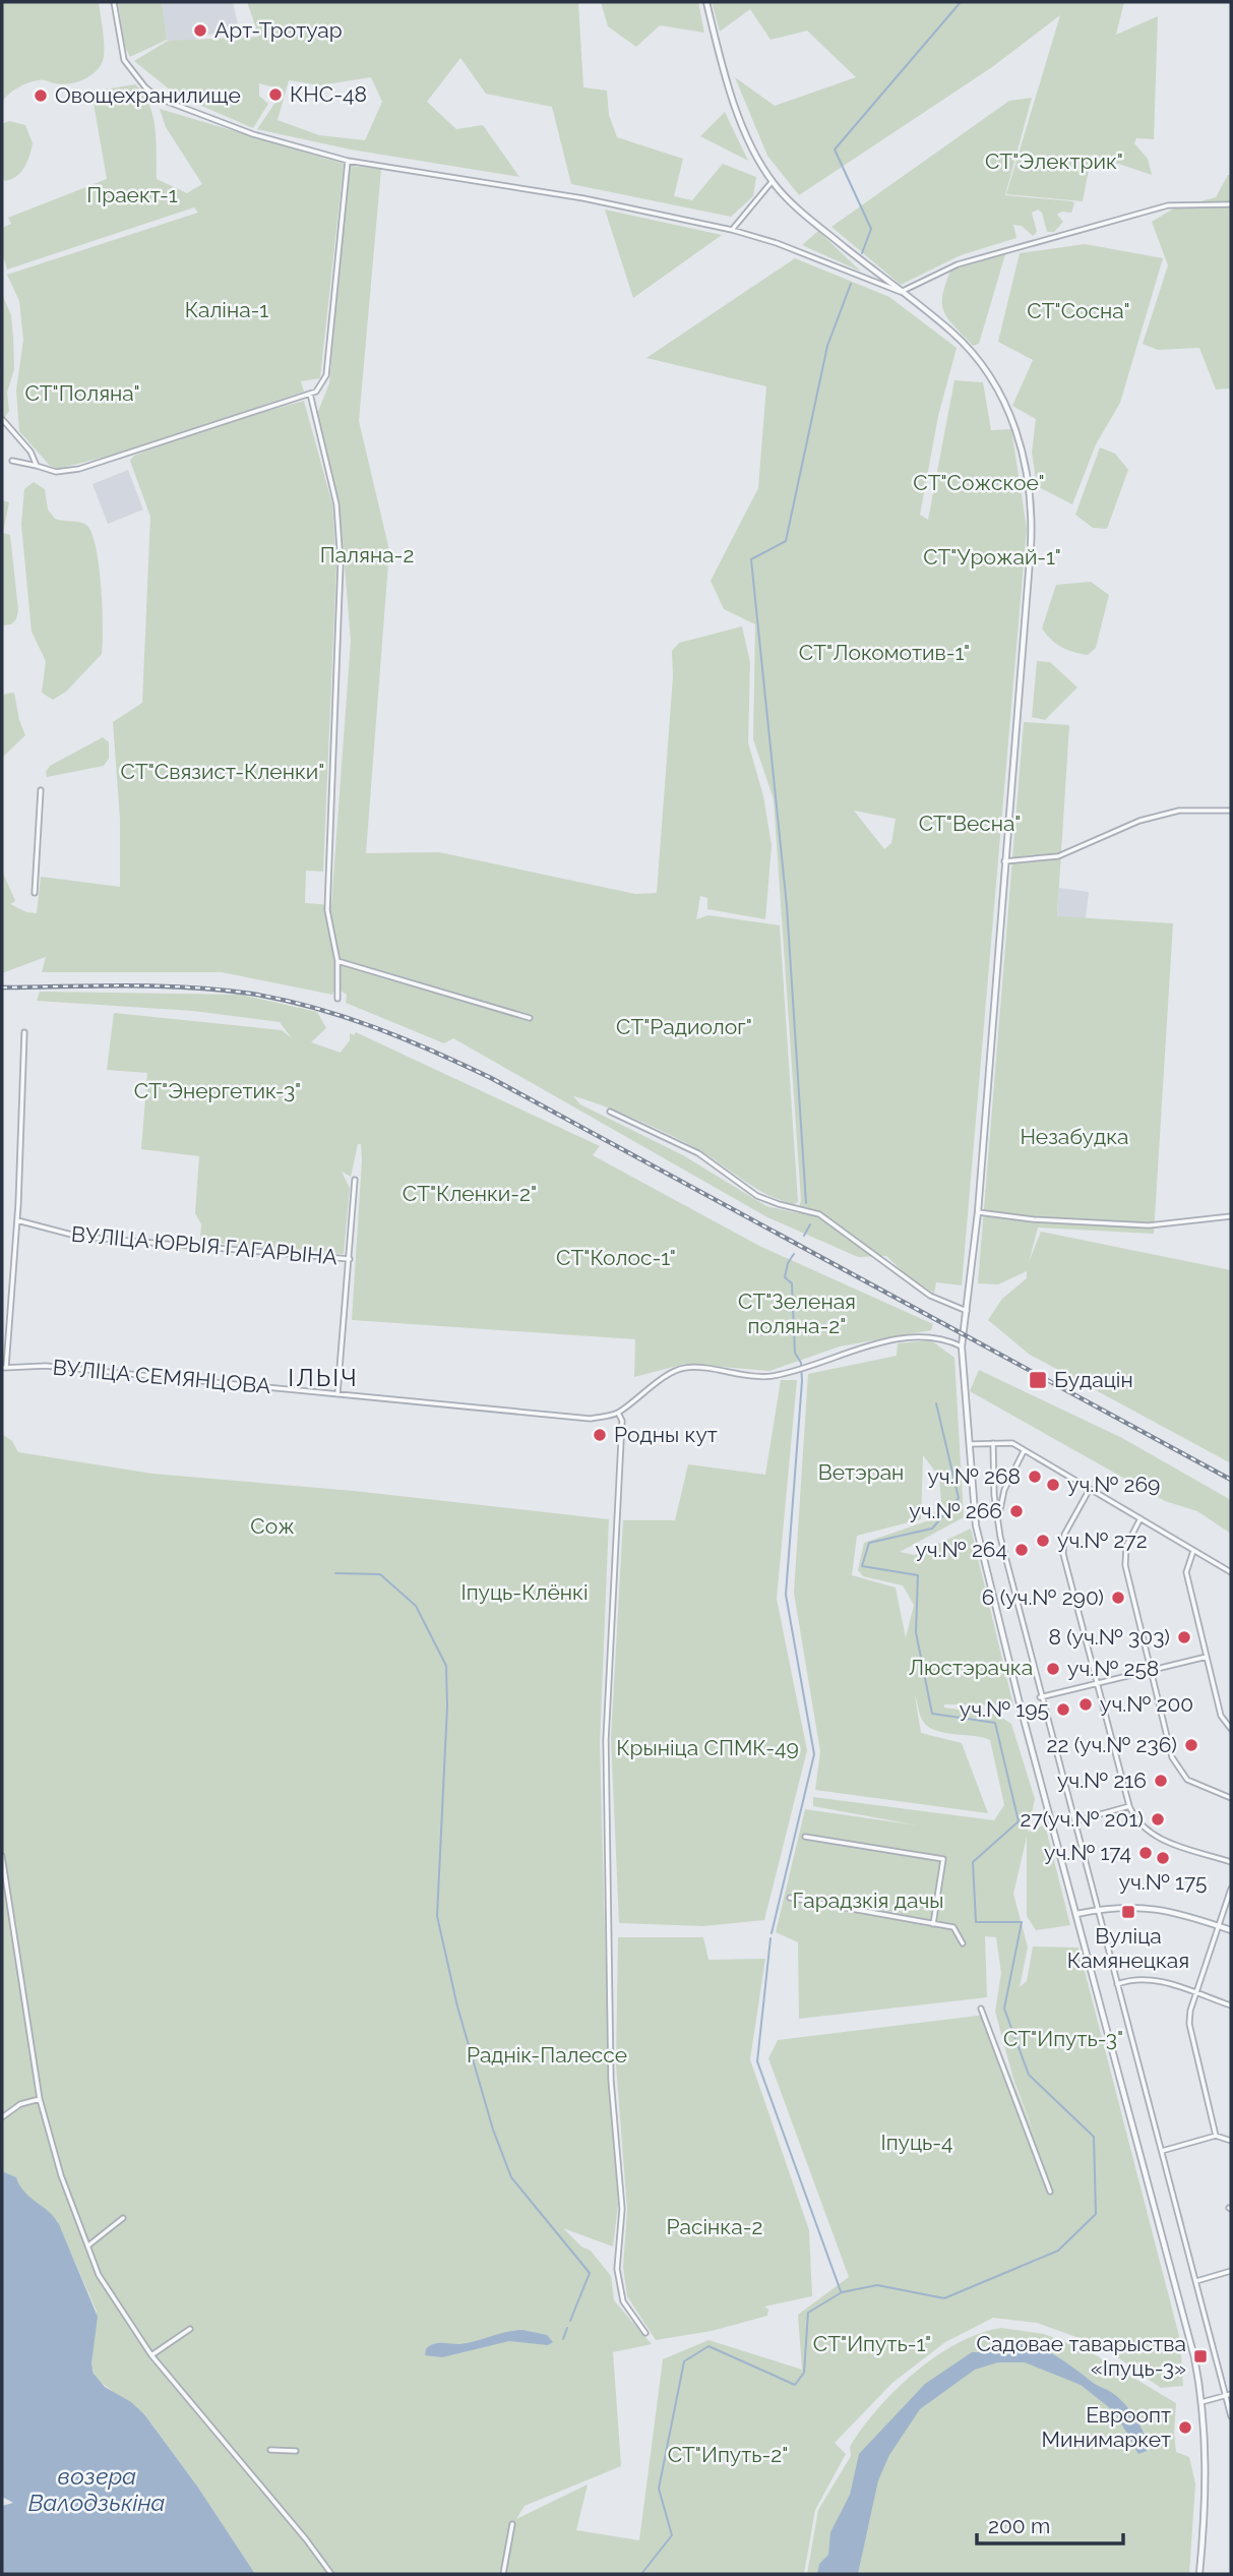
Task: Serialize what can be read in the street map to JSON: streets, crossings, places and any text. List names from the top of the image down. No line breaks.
{"streets":{"street":["ВУЛІЦА ЮРЫЯ ГАГАРЫНА","ВУЛІЦА СЕМЯНЦОВА"]},"districts":["ІЛЬІЧ"],"water":["возера Валодзькіна"],"parks":["СТ\"Электрик\"","Праект-1","Каліна-1","СТ\"Сосна\"","СТ\"Поляна\"","СТ\"Сожское\"","Паляна-2","СТ\"Урожай-1\"","СТ\"Локомотив-1\"","СТ\"Связист-Кленки\"","СТ\"Весна\"","СТ\"Радиолог\"","СТ\"Энергетик-3\"","Незабудка","СТ\"Кленки-2\"","СТ\"Колос-1\"","СТ\"Зеленая поляна-2\"","Ветэран","Сож","Іпуць-Клёнкі","Люстэрачка","Крыніца СПМК-49","Гарадзкія дачы","СТ\"Ипуть-3\"","Раднік-Палессе","Іпуць-4","Расінка-2","СТ\"Ипуть-1\"","СТ\"Ипуть-2\""],"places":{"other":["Арт-Тротуар","КНС-48","Овощехранилище","Родны кут","уч.№ 268","уч.№ 269","уч.№ 266","уч.№ 272","уч.№ 264","6 (уч.№ 290)","8 (уч.№ 303)","уч.№ 258","уч.№ 200","уч.№ 195","22 (уч.№ 236)","уч.№ 216","27(уч.№ 201)","уч.№ 174","уч.№ 175","Евроопт Минимаркет"],"transit":["Будацін","Вуліца Камянецкая","Садовае таварыства «Іпуць-3»"]},"scale_bar":"200 m"}
